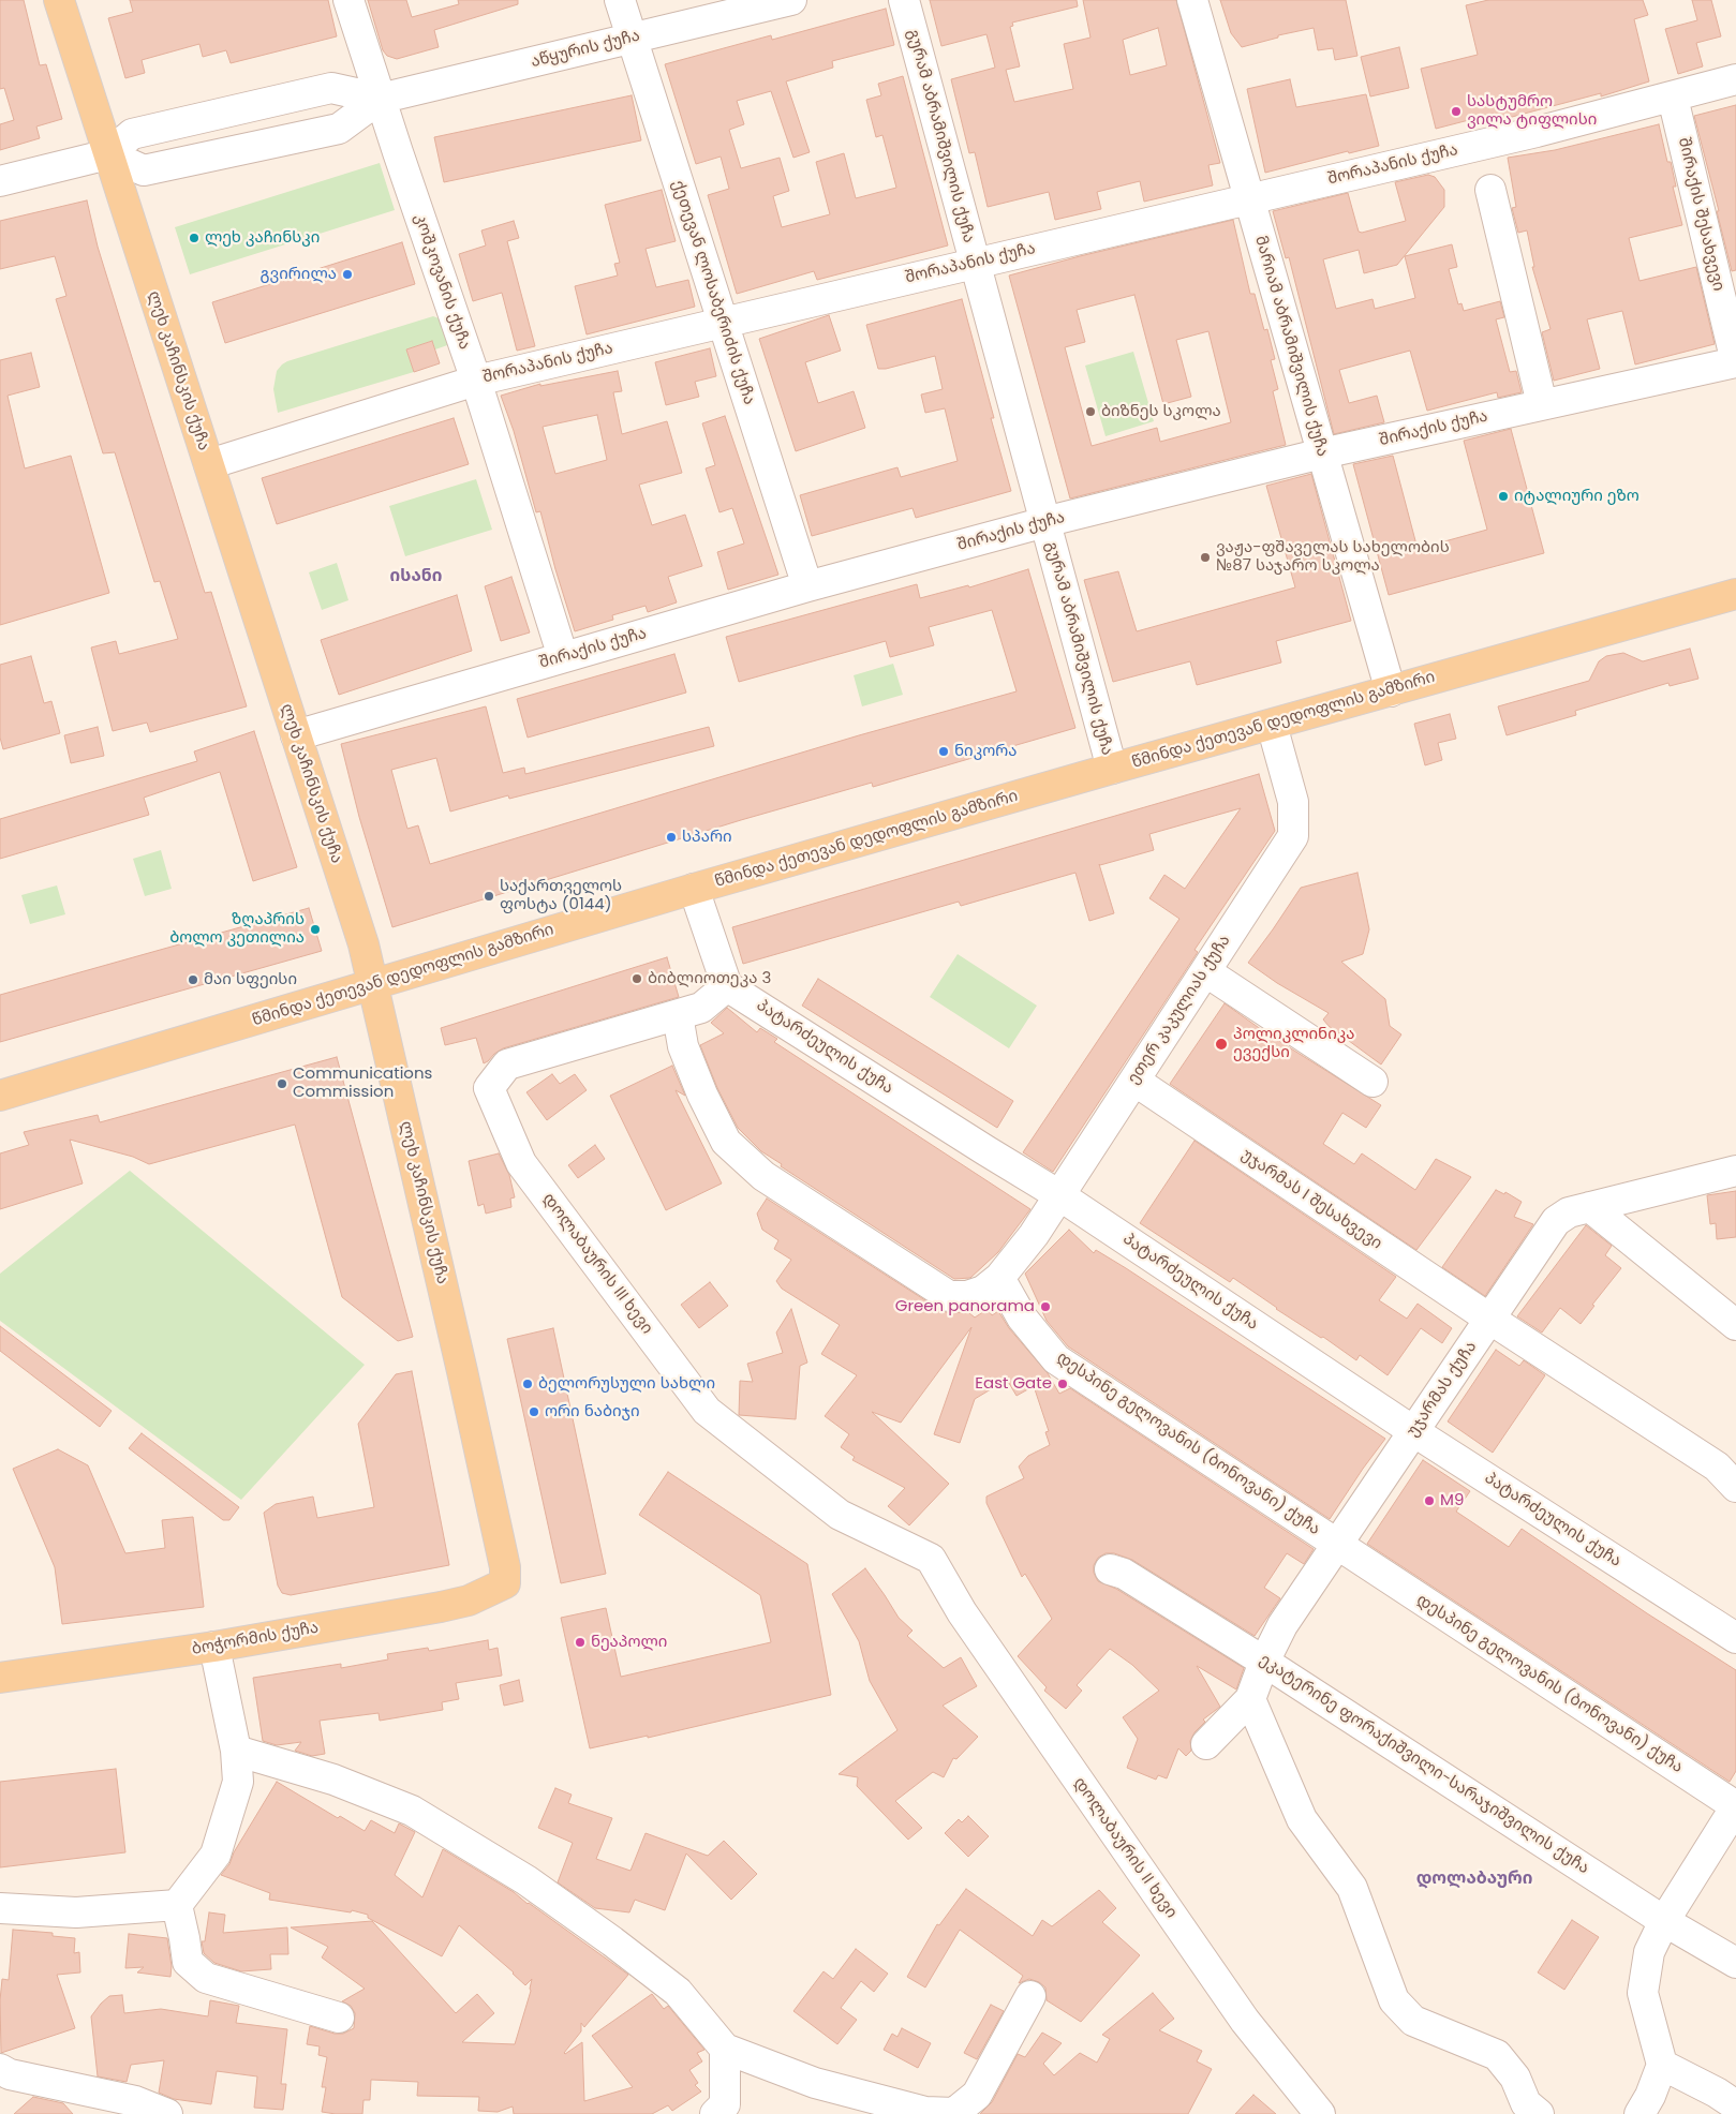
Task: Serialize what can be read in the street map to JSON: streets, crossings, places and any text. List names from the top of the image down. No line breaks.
{"streets":{"main road":["ლეხ კაჩინსკის ქუჩა","წმინდა ქეთევან დედოფლის გამზირი","ბოჭორმის ქუჩა"],"street":["აწყურის ქუჩა","გურამ აბრამიშვილის ქუჩა","შორაპანის ქუჩა","შირაქის შესახვევი","კოშკოვანის ქუჩა","ქეთევან ლოსაბერიძის ქუჩა","მარიამ აბრამიშვილის ქუჩა","შირაქის ქუჩა","ეთერ კაკულიას ქუჩა","პატარძეულის ქუჩა","უჯარმას I შესახვევი","დოლაბაურის III ხევი","უჯარმას ქუჩა","დესპინე გელოვანის (ბონოვანი) ქუჩა","ეკატერინე ფორაქიშვილი-სარაჯიშვილის ქუჩა","დოლაბაურის II ხევი"]},"crossings":[["აწყურის ქუჩა","კოშკოვანის ქუჩა"],["აწყურის ქუჩა","ქეთევან ლოსაბერიძის ქუჩა"],["აწყურის ქუჩა","ლეხ კაჩინსკის ქუჩა"],["გურამ აბრამიშვილის ქუჩა","შორაპანის ქუჩა"],["გურამ აბრამიშვილის ქუჩა","შირაქის ქუჩა"],["გურამ აბრამიშვილის ქუჩა","წმინდა ქეთევან დედოფლის გამზირი"],["შორაპანის ქუჩა","შირაქის შესახვევი"],["შორაპანის ქუჩა","კოშკოვანის ქუჩა"],["შორაპანის ქუჩა","ქეთევან ლოსაბერიძის ქუჩა"],["შორაპანის ქუჩა","მარიამ აბრამიშვილის ქუჩა"],["შორაპანის ქუჩა","ლეხ კაჩინსკის ქუჩა"],["შირაქის შესახვევი","შირაქის ქუჩა"],["კოშკოვანის ქუჩა","შირაქის ქუჩა"],["ქეთევან ლოსაბერიძის ქუჩა","შირაქის ქუჩა"],["მარიამ აბრამიშვილის ქუჩა","შირაქის ქუჩა"],["მარიამ აბრამიშვილის ქუჩა","წმინდა ქეთევან დედოფლის გამზირი"],["ლეხ კაჩინსკის ქუჩა","შირაქის ქუჩა"],["ლეხ კაჩინსკის ქუჩა","წმინდა ქეთევან დედოფლის გამზირი"],["ლეხ კაჩინსკის ქუჩა","ბოჭორმის ქუჩა"],["წმინდა ქეთევან დედოფლის გამზირი","ეთერ კაკულიას ქუჩა"],["ეთერ კაკულიას ქუჩა","პატარძეულის ქუჩა"],["ეთერ კაკულიას ქუჩა","უჯარმას I შესახვევი"],["ეთერ კაკულიას ქუჩა","დესპინე გელოვანის (ბონოვანი) ქუჩა"],["პატარძეულის ქუჩა","დოლაბაურის III ხევი"],["პატარძეულის ქუჩა","უჯარმას ქუჩა"],["უჯარმას I შესახვევი","უჯარმას ქუჩა"],["დოლაბაურის III ხევი","დოლაბაურის II ხევი"],["უჯარმას ქუჩა","დესპინე გელოვანის (ბონოვანი) ქუჩა"],["უჯარმას ქუჩა","ეკატერინე ფორაქიშვილი-სარაჯიშვილის ქუჩა"]],"districts":["ისანი","დოლაბაური"],"places":["სასტუმრო ვილა ტიფლისი","ლეხ კაჩინსკი","გვირილა","ბიზნეს სკოლა","იტალიური ეზო","ვაჟა-ფშაველას სახელობის №87 საჯარო სკოლა","ნიკორა","სპარი","საქართველოს ფოსტა (0144)","ზღაპრის ბოლო კეთილია","ბიბლიოთეკა 3","მაი სფეისი","პოლიკლინიკა ევექსი","Communications Commission","Green panorama","ბელორუსული სახლი","East Gate","ორი ნაბიჯი","M9","ნეაპოლი"]}
